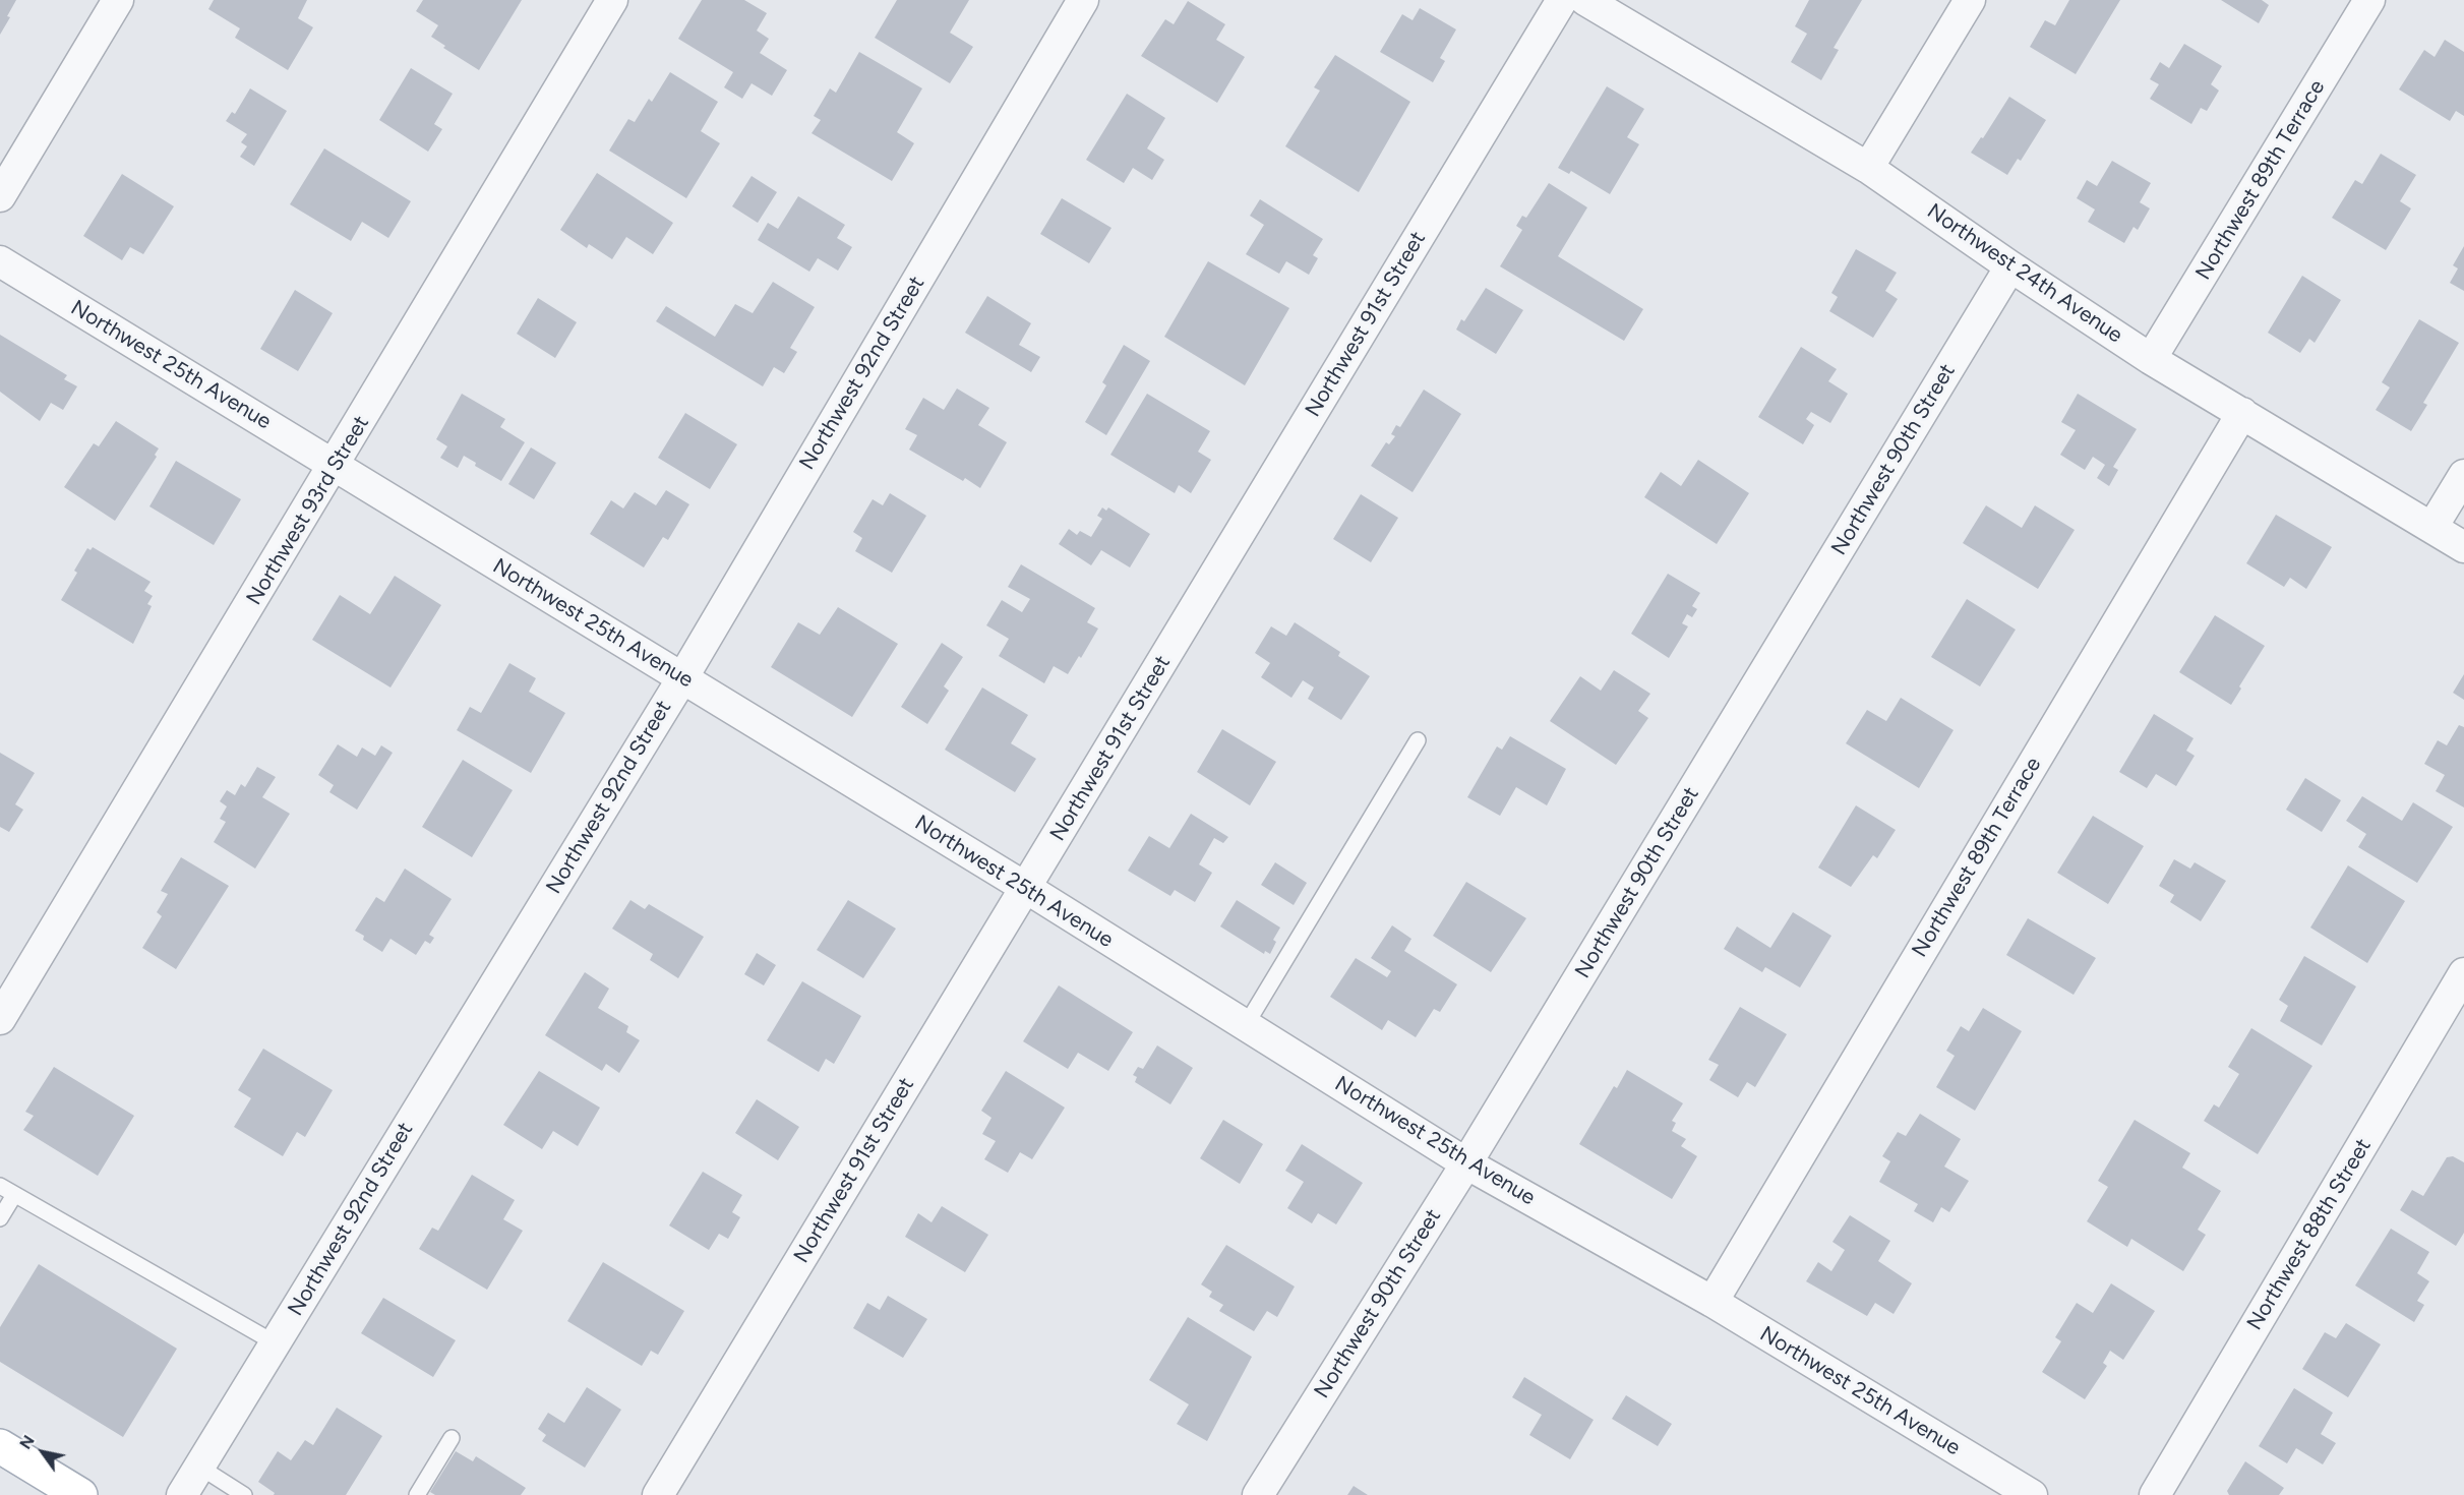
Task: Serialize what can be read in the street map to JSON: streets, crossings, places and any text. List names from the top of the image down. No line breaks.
{"streets":{"street":["Northwest 89th Terrace","Northwest 24th Avenue","Northwest 91st Street","Northwest 25th Avenue","Northwest 92nd Street","Northwest 90th Street","Northwest 93rd Street","Northwest 88th Street"]},"crossings":[["Northwest 89th Terrace","Northwest 24th Avenue"],["Northwest 89th Terrace","Northwest 25th Avenue"],["Northwest 24th Avenue","Northwest 90th Street"],["Northwest 91st Street","Northwest 25th Avenue"],["Northwest 25th Avenue","Northwest 92nd Street"],["Northwest 25th Avenue","Northwest 90th Street"],["Northwest 25th Avenue","Northwest 93rd Street"]],"north":"top left"}
